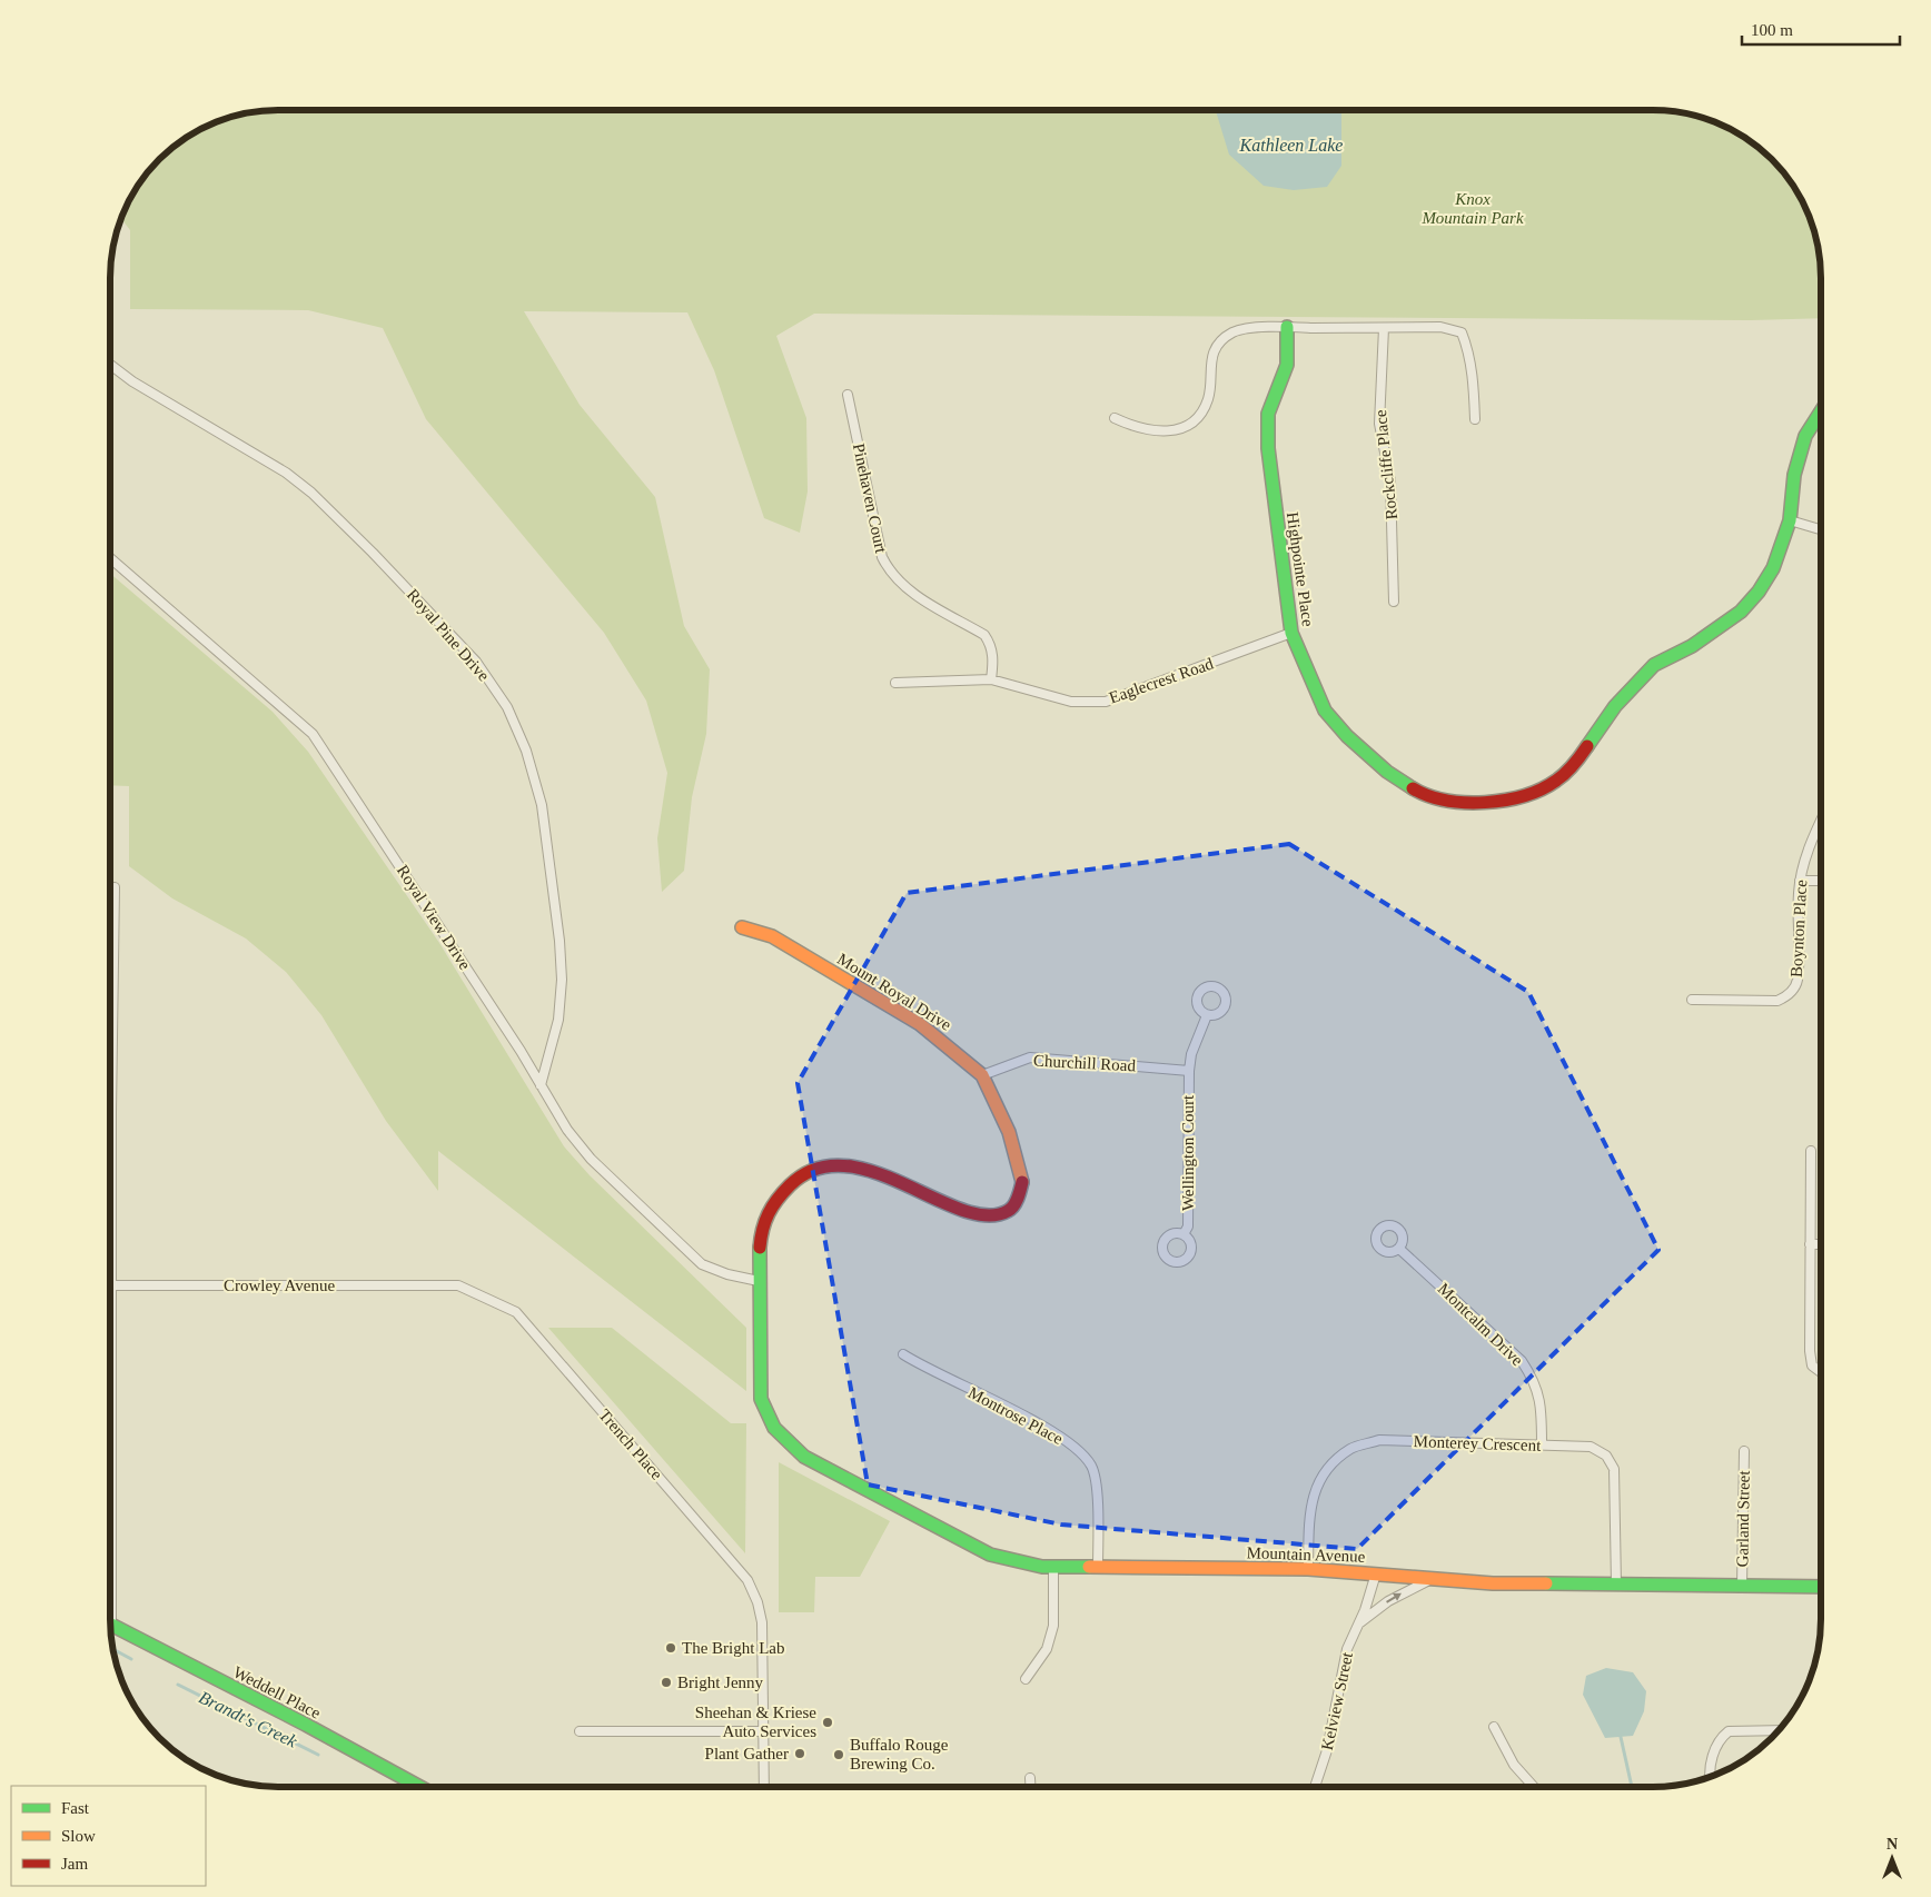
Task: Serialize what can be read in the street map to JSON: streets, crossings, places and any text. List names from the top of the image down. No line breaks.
{"streets":{"street":["Rockcliffe Place","Pinehaven Court","Highpointe Place","Royal Pine Drive","Eaglecrest Road","Royal View Drive","Boynton Place","Mount Royal Drive","Churchill Road","Wellington Court","Crowley Avenue","Montcalm Drive","Montrose Place","Monterey Crescent","Trench Place","Garland Street","Mountain Avenue","Weddell Place","Kelview Street"]},"crossings":[["Pinehaven Court","Eaglecrest Road"],["Highpointe Place","Eaglecrest Road"],["Royal Pine Drive","Royal View Drive"],["Royal View Drive","Mount Royal Drive"],["Mount Royal Drive","Churchill Road"],["Mount Royal Drive","Mountain Avenue"],["Churchill Road","Wellington Court"],["Crowley Avenue","Trench Place"],["Montcalm Drive","Monterey Crescent"],["Montrose Place","Mountain Avenue"],["Monterey Crescent","Mountain Avenue"],["Garland Street","Mountain Avenue"],["Mountain Avenue","Kelview Street"]],"water":["Kathleen Lake","Brandt's Creek"],"parks":["Knox Mountain Park"],"places":["The Bright Lab","Bright Jenny","Sheehan & Kriese Auto Services","Plant Gather","Buffalo Rouge Brewing Co."],"legend":["Fast","Slow","Jam"],"scale_bar":"100 m","north":"top"}
